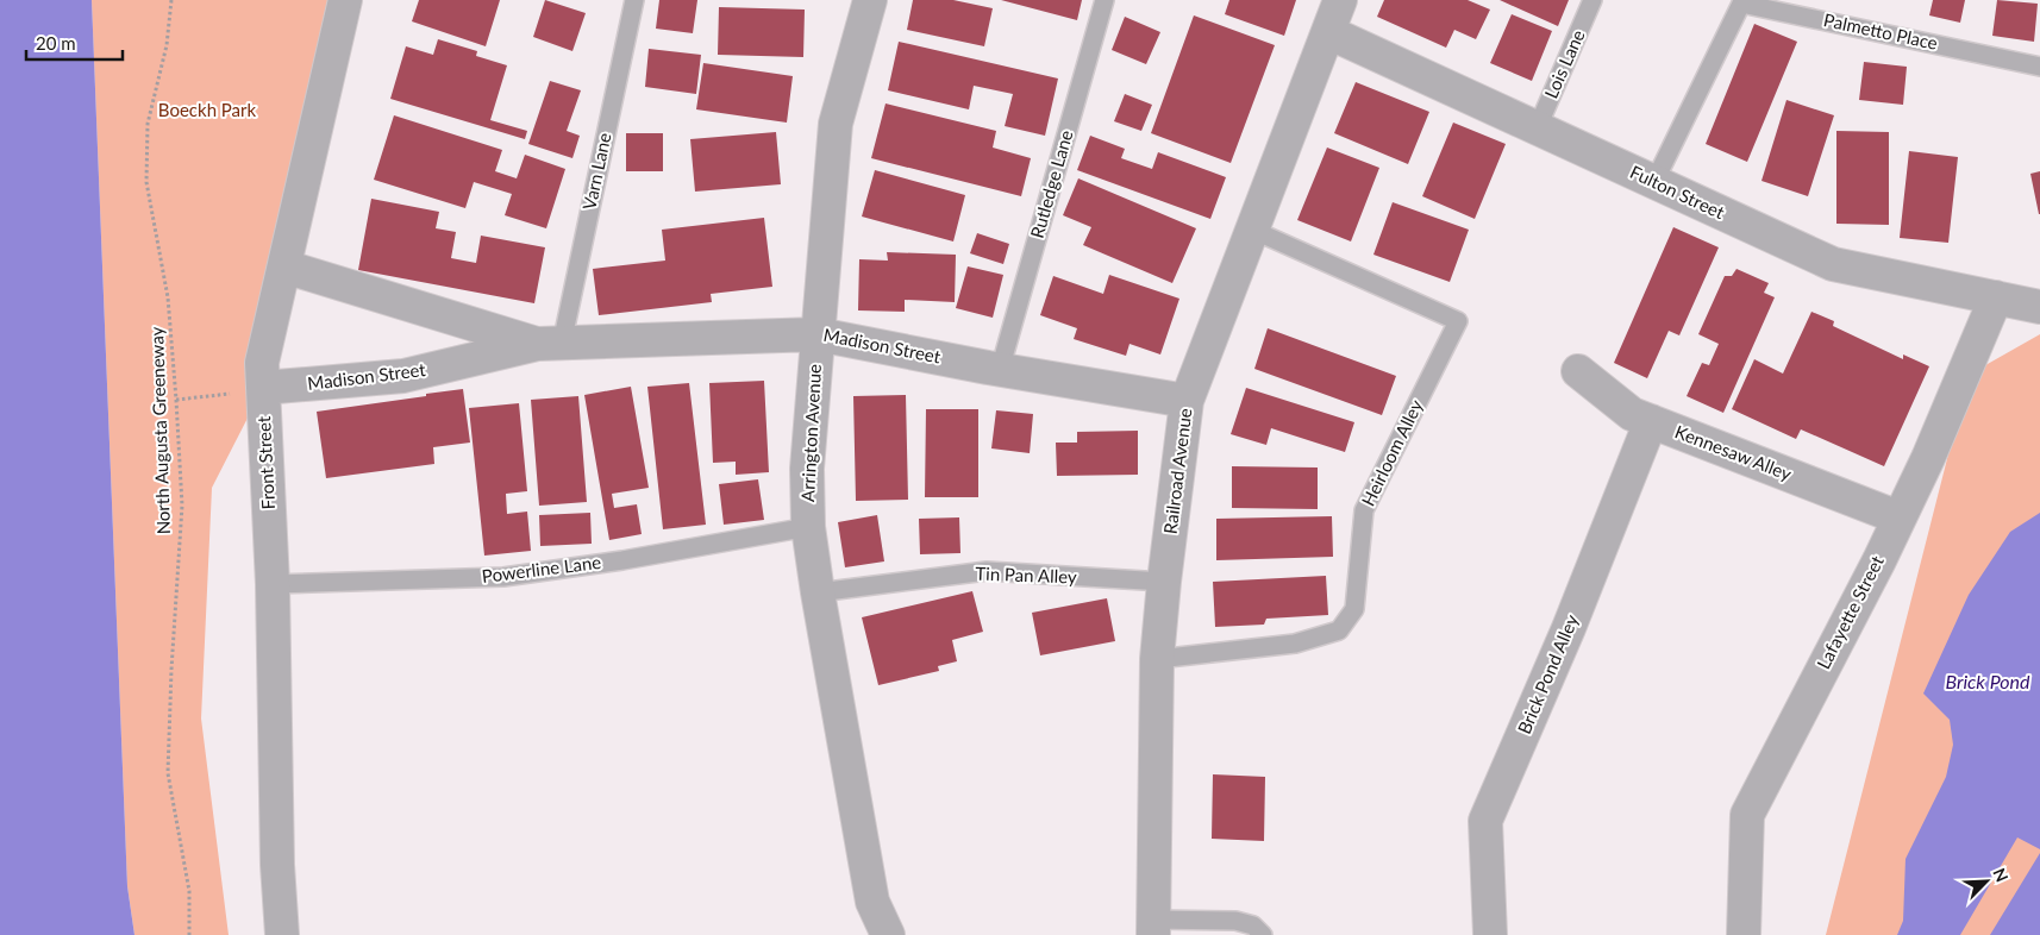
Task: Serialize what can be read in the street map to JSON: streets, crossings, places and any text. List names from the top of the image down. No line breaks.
{"streets":{"street":["Fulton Street","Madison Street","Arrington Avenue","Kennesaw Alley","Front Street","Railroad Avenue","Lafayette Street","Brick Pond Alley"],"lane":["Palmetto Place","Lois Lane","Varn Lane","Rutledge Lane","Heirloom Alley","Powerline Lane","Tin Pan Alley"],"path":["North Augusta Greeneway"]},"crossings":[["Palmetto Place","Fulton Street"],["Lois Lane","Fulton Street"],["Varn Lane","Madison Street"],["Rutledge Lane","Madison Street"],["Fulton Street","Railroad Avenue"],["Fulton Street","Lafayette Street"],["Madison Street","Arrington Avenue"],["Madison Street","Front Street"],["Madison Street","Railroad Avenue"],["Arrington Avenue","Powerline Lane"],["Arrington Avenue","Tin Pan Alley"],["Heirloom Alley","Railroad Avenue"],["Kennesaw Alley","Lafayette Street"],["Kennesaw Alley","Brick Pond Alley"],["Front Street","Powerline Lane"],["Railroad Avenue","Tin Pan Alley"]],"water":["Brick Pond"],"parks":["Boeckh Park"],"scale_bar":"20 m","north":"top right"}
